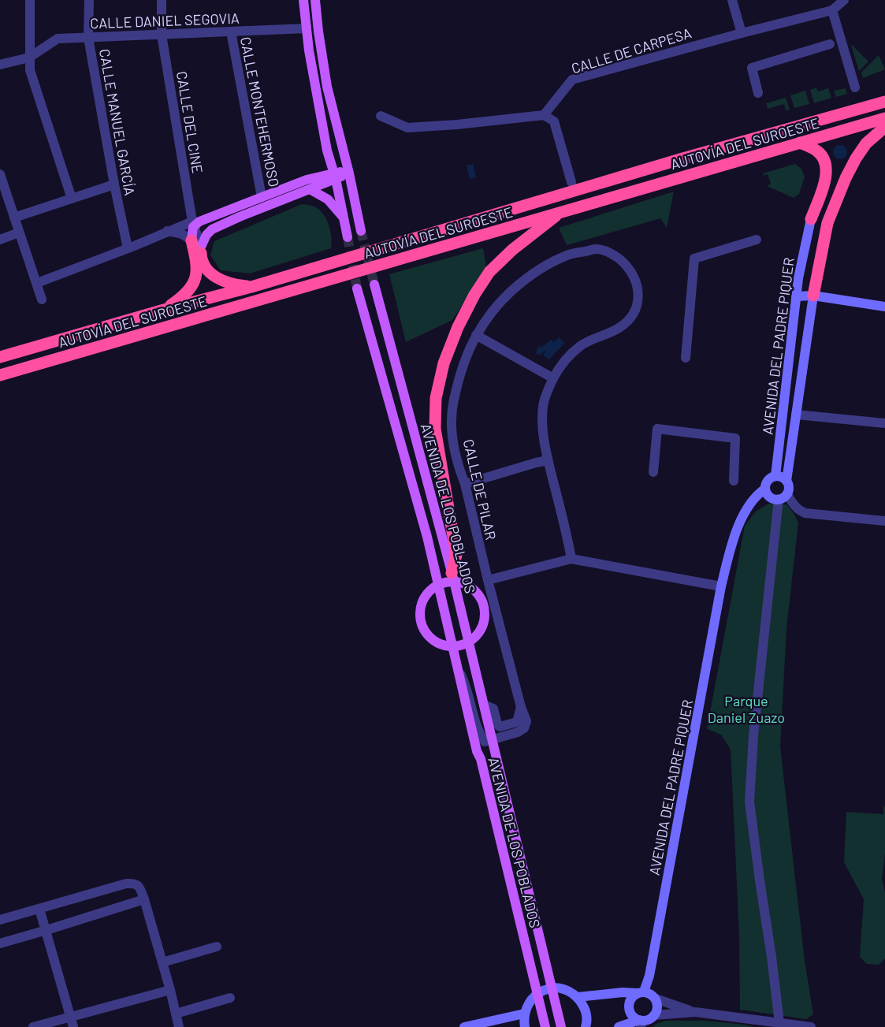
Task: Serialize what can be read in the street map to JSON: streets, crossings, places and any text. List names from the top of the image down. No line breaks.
{"streets":{"highway":["AUTOVÍA DEL SUROESTE"],"main road":["AVENIDA DE LOS POBLADOS"],"street":["CALLE DANIEL SEGOVIA","CALLE DE CARPESA","CALLE MONTEHERMOSO","CALLE MANUEL GARCÍA","CALLE DEL CINE","AVENIDA DEL PADRE PIQUER","CALLE DE PILAR"]},"crossings":[["CALLE DANIEL SEGOVIA","CALLE MONTEHERMOSO"],["CALLE DANIEL SEGOVIA","CALLE MANUEL GARCÍA"],["CALLE DANIEL SEGOVIA","CALLE DEL CINE"],["CALLE DE PILAR","AVENIDA DE LOS POBLADOS"]],"parks":["Parque Daniel Zuazo"]}
